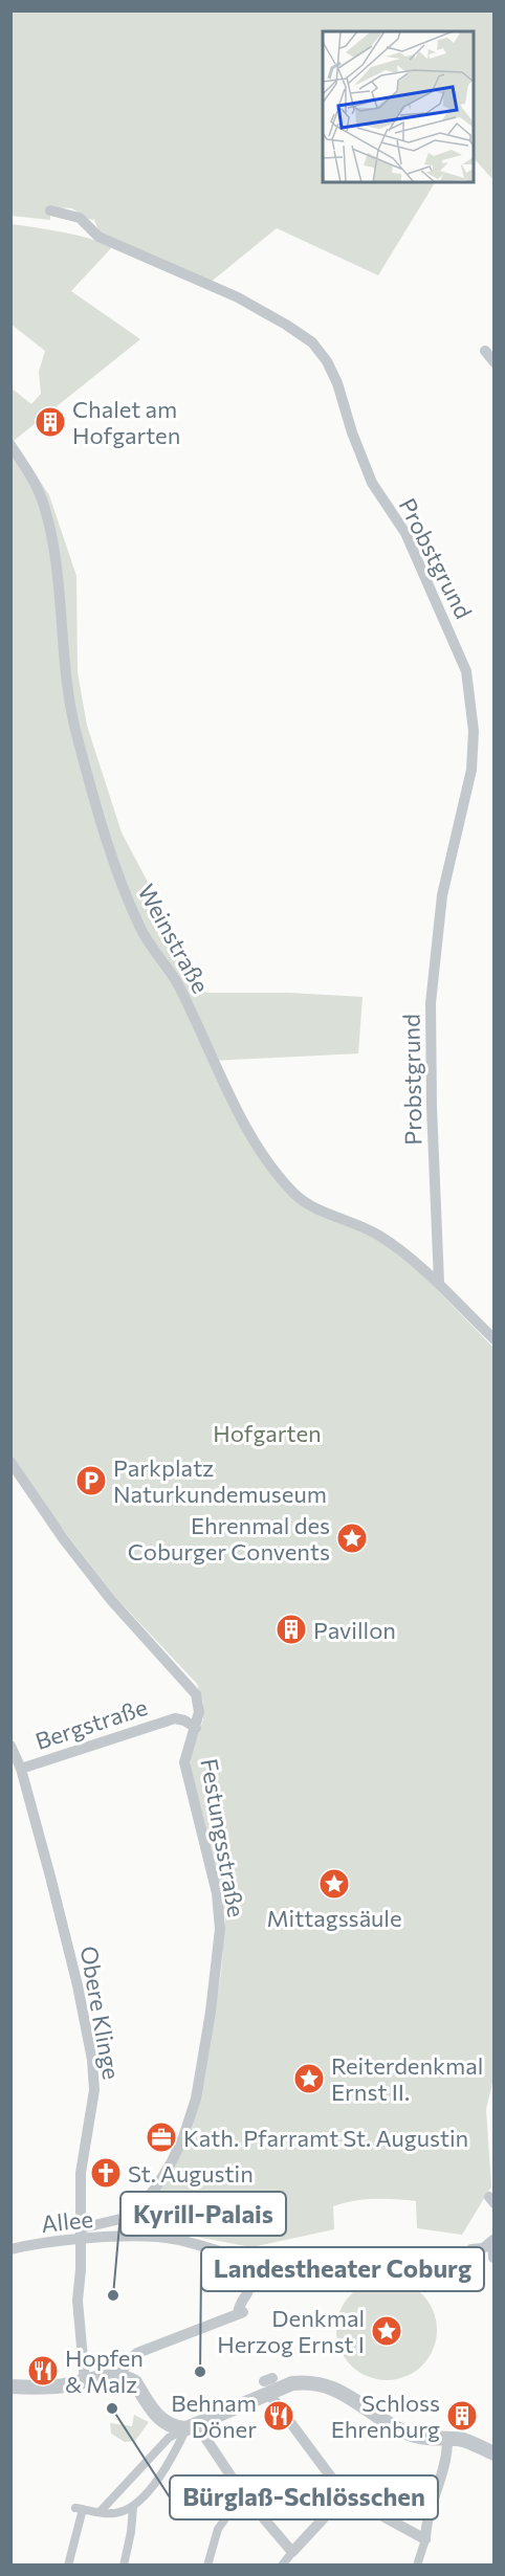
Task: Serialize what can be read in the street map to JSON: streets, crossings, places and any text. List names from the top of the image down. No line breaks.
{"streets":{"street":["Probstgrund","Weinstraße","Bergstraße","Festungsstraße","Obere Klinge","Allee"]},"crossings":[["Probstgrund","Weinstraße"],["Bergstraße","Festungsstraße"],["Bergstraße","Obere Klinge"],["Festungsstraße","Obere Klinge"]],"parks":["Hofgarten"],"places":{"building":["Chalet am Hofgarten","Pavillon","Schloss Ehrenburg"],"parking":["Parkplatz Naturkundemuseum"],"place":["Ehrenmal des Coburger Convents","Mittagssäule","Reiterdenkmal Ernst II.","Denkmal Herzog Ernst I"],"office":["Kath. Pfarramt St. Augustin"],"church":["St. Augustin"],"other":["Kyrill-Palais","Landestheater Coburg","Bürglaß-Schlösschen"],"restaurant":["Hopfen & Malz","Behnam Döner"]}}
